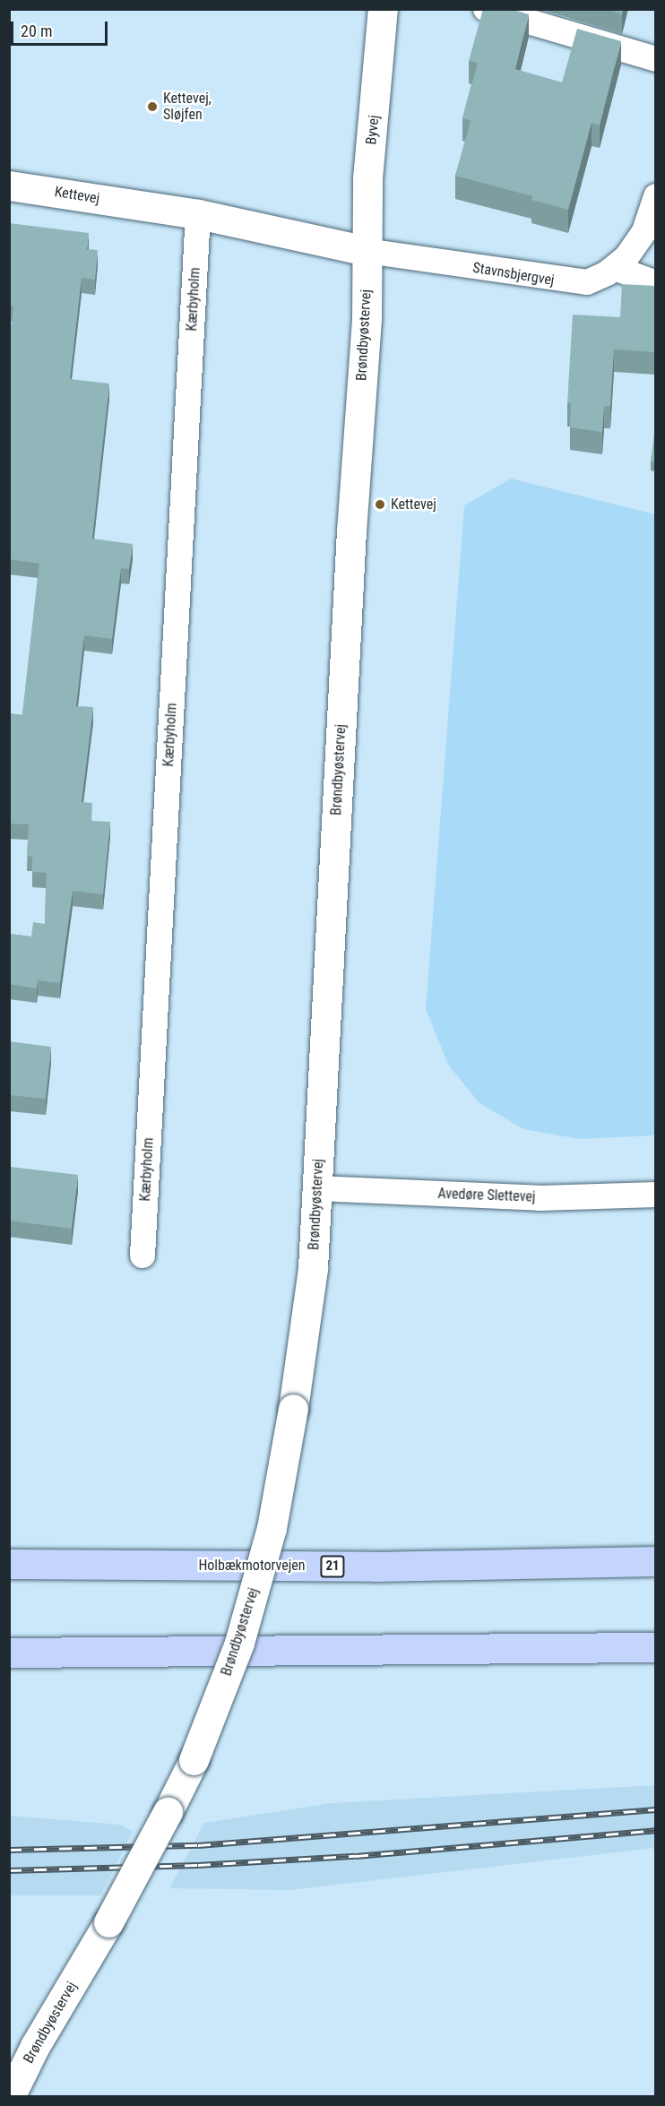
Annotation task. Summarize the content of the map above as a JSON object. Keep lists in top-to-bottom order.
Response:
{
  "streets": {
    "highway": ["Holbækmotorvejen", "21"],
    "street": [
      "Byvej",
      "Kettevej",
      "Stavnsbjergvej",
      "Kærbyholm",
      "Brøndbyøstervej",
      "Avedøre Slettevej"
    ]
  },
  "crossings": [
    ["Byvej", "Kettevej"],
    ["Byvej", "Stavnsbjergvej"],
    ["Byvej", "Brøndbyøstervej"],
    ["Kettevej", "Stavnsbjergvej"],
    ["Kettevej", "Kærbyholm"],
    ["Kettevej", "Brøndbyøstervej"],
    ["Stavnsbjergvej", "Brøndbyøstervej"],
    ["Brøndbyøstervej", "Avedøre Slettevej"]
  ],
  "places": ["Kettevej, Sløjfen", "Kettevej"],
  "scale_bar": "20 m"
}
